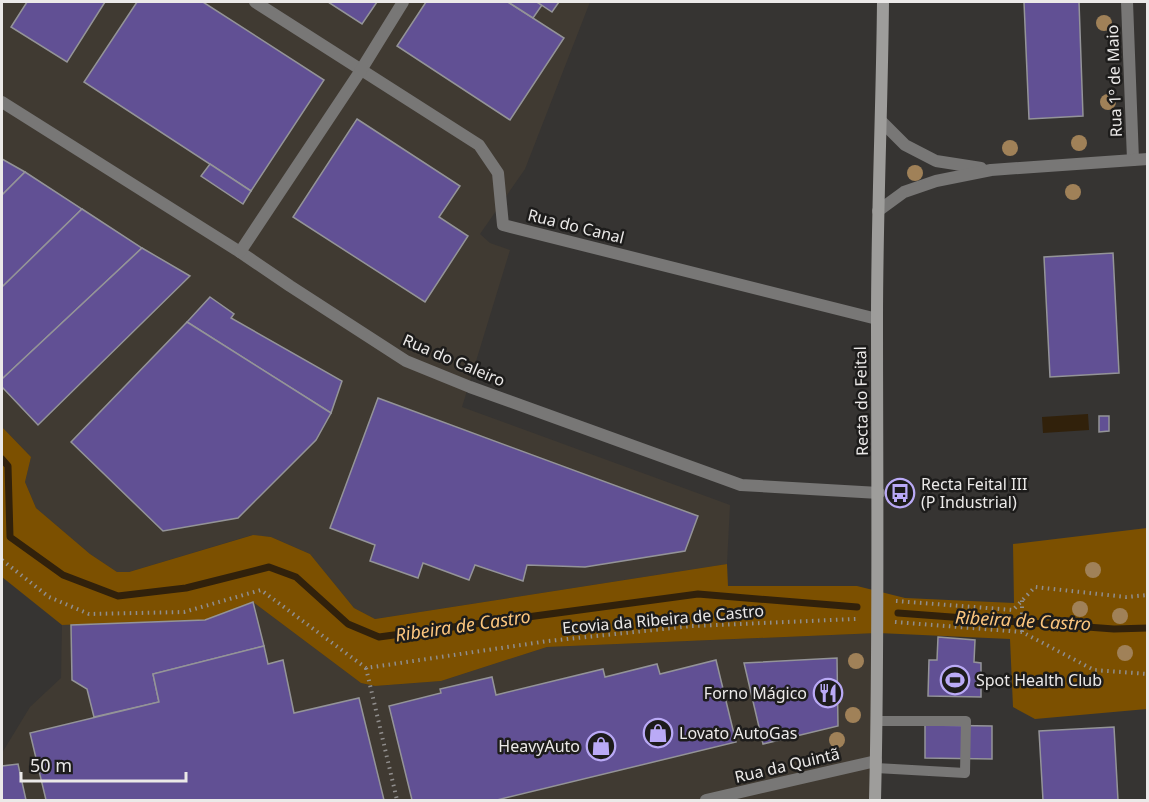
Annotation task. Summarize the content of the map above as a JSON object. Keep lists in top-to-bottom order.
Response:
{
  "streets": {
    "street": [
      "Rua 1º de Maio",
      "Rua do Canal",
      "Rua do Caleiro",
      "Recta do Feital",
      "Rua da Quintã"
    ],
    "path": ["Ecovia da Ribeira de Castro"]
  },
  "crossings": [
    ["Rua do Canal", "Recta do Feital"],
    ["Rua do Caleiro", "Recta do Feital"],
    ["Recta do Feital", "Rua da Quintã"]
  ],
  "water": ["Ribeira de Castro"],
  "places": {
    "bus stop": ["Recta Feital III (P Industrial)"],
    "sports": ["Spot Health Club"],
    "restaurant": ["Forno Mágico"],
    "shop": ["Lovato AutoGas", "HeavyAuto"]
  },
  "scale_bar": "50 m"
}
